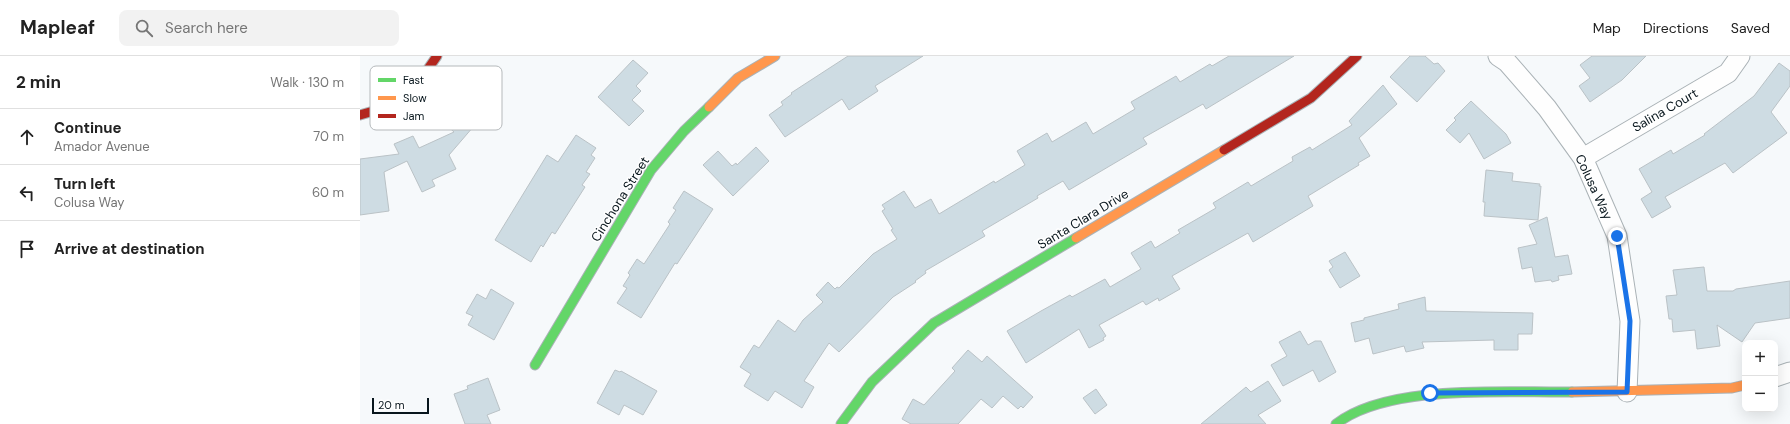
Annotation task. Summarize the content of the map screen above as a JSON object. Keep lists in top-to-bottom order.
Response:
{
  "streets": {
    "street": [
      "Salina Court",
      "Colusa Way",
      "Cinchona Street",
      "Santa Clara Drive"
    ]
  },
  "crossings": [
    ["Salina Court", "Colusa Way"]
  ],
  "legend": ["Fast", "Slow", "Jam"],
  "scale_bar": "20 m",
  "page": {
    "header": "Mapleaf",
    "search": "Search here",
    "nav": ["Map", "Directions", "Saved"],
    "heading": ["2 min", "Walk · 130 m"],
    "list": [
      ["Continue", "Amador Avenue", "70 m"],
      ["Turn left", "Colusa Way", "60 m"],
      "Arrive at destination"
    ],
    "map_buttons": ["+", "−"],
    "scale": "20 m"
  }
}
